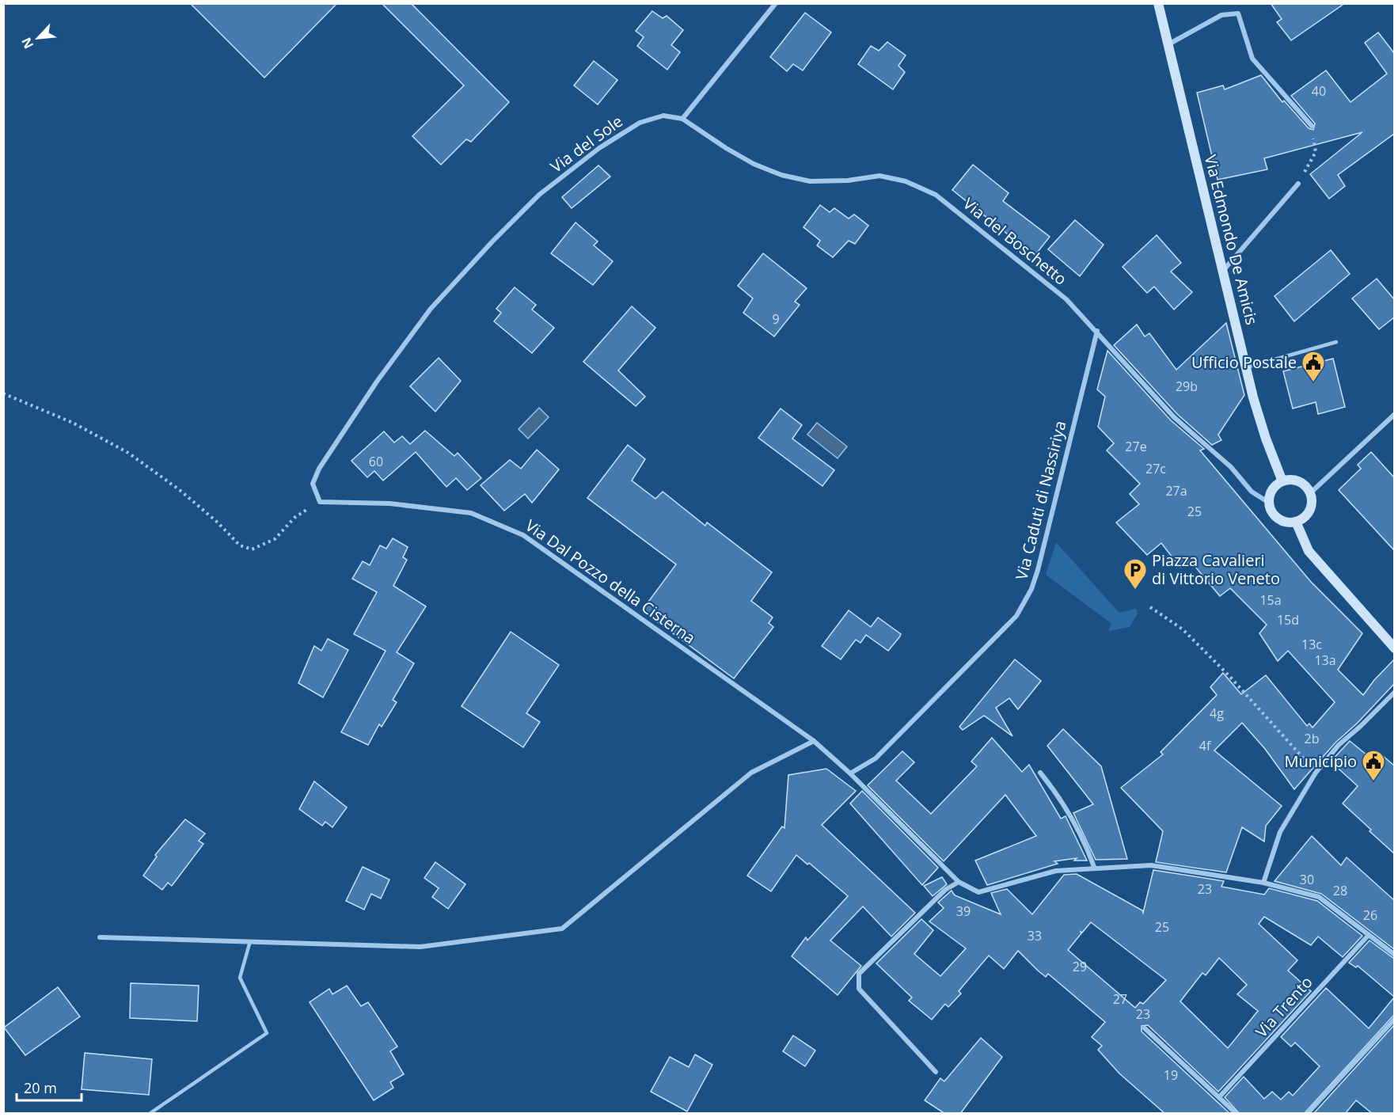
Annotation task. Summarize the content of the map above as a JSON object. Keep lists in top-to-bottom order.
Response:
{
  "streets": {
    "street": [
      "Via del Sole",
      "Via Edmondo De Amicis",
      "Via del Boschetto",
      "Via Caduti di Nassiriya",
      "Via Dal Pozzo della Cisterna",
      "Via Trento"
    ]
  },
  "crossings": [
    ["Via del Sole", "Via del Boschetto"],
    ["Via del Sole", "Via Dal Pozzo della Cisterna"],
    ["Via Edmondo De Amicis", "Via del Boschetto"],
    ["Via del Boschetto", "Via Caduti di Nassiriya"],
    ["Via Caduti di Nassiriya", "Via Dal Pozzo della Cisterna"],
    ["Via Dal Pozzo della Cisterna", "Via Trento"]
  ],
  "places": {
    "public building": ["Ufficio Postale", "Municipio"],
    "parking": ["Piazza Cavalieri di Vittorio Veneto"]
  },
  "house_numbers": [
    "40",
    "9",
    "29b",
    "27e",
    "60",
    "27c",
    "27a",
    "25",
    "15a",
    "15d",
    "13c",
    "13a",
    "4g",
    "2b",
    "4f",
    "30",
    "23",
    "28",
    "39",
    "26",
    "25",
    "33",
    "29",
    "27",
    "23",
    "19"
  ],
  "scale_bar": "20 m",
  "north": "bottom left"
}
